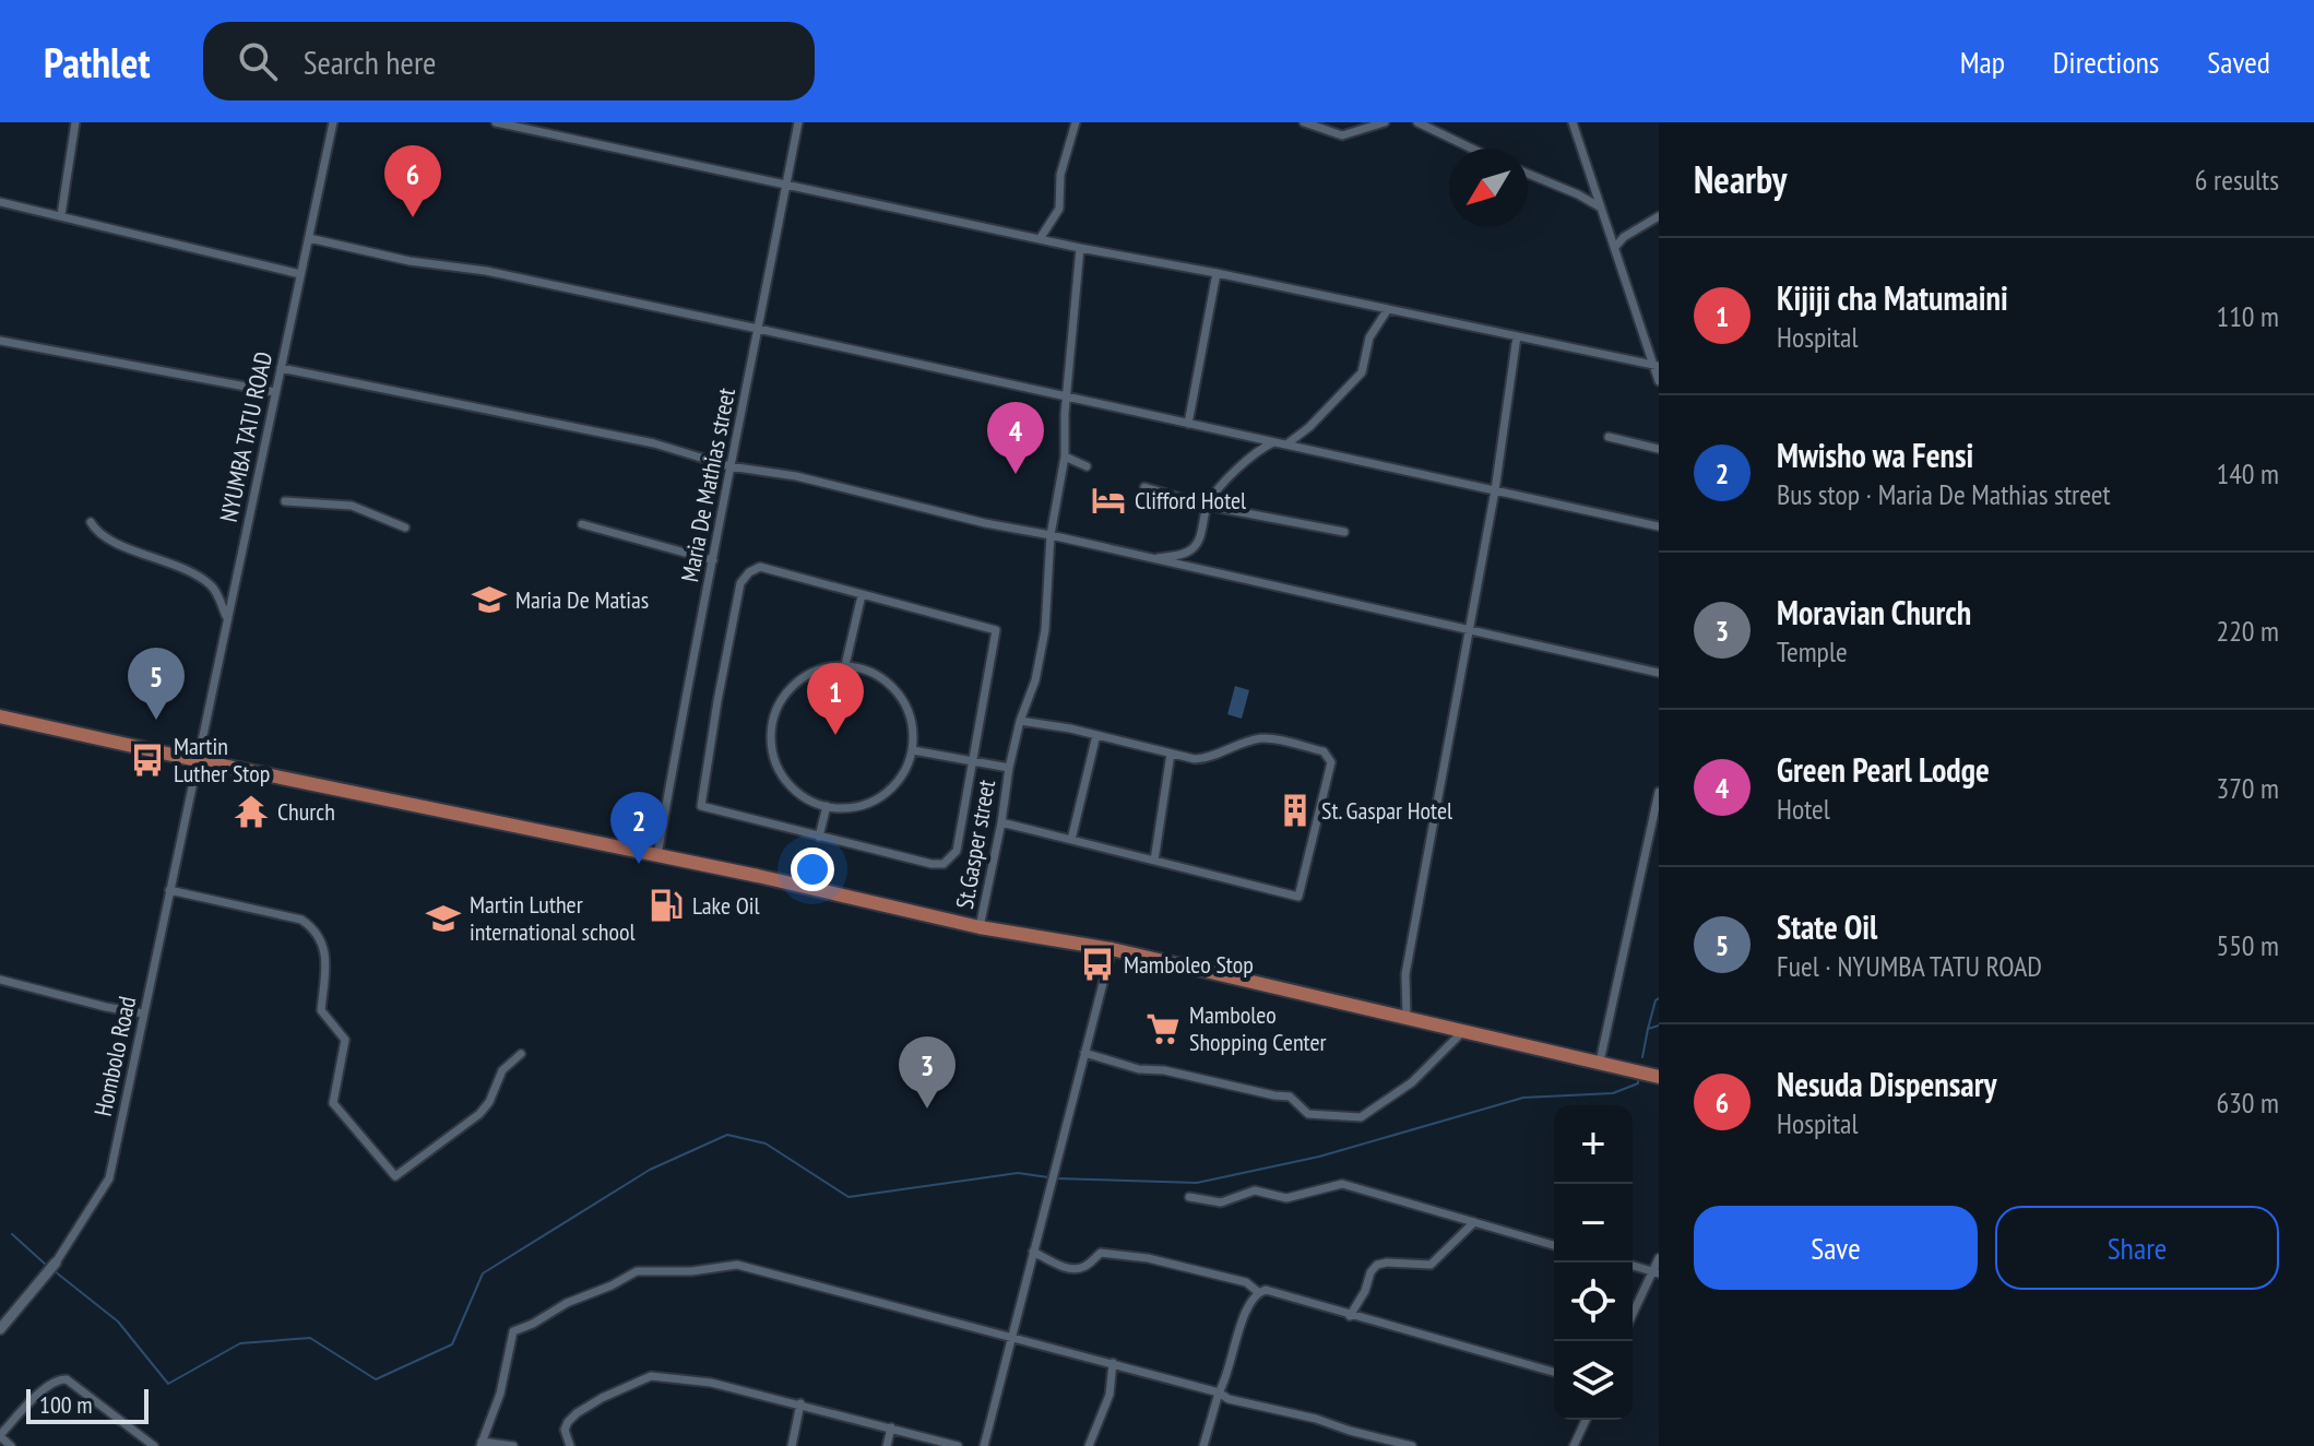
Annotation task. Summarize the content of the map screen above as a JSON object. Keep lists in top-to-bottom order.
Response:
{
  "streets": {
    "street": [
      "NYUMBA TATU ROAD",
      "Maria De Mathias street",
      "St.Gasper street",
      "Hombolo Road"
    ]
  },
  "crossings": [
    ["NYUMBA TATU ROAD", "Hombolo Road"]
  ],
  "places": {
    "hotel": ["Clifford Hotel"],
    "school or university": ["Maria De Matias", "Martin Luther international school"],
    "bus stop": ["Martin Luther Stop", "Mamboleo Stop"],
    "building": ["St. Gaspar Hotel"],
    "temple": ["Church"],
    "fuel station": ["Lake Oil"],
    "supermarket": ["Mamboleo Shopping Center"]
  },
  "scale_bar": "100 m",
  "north": "bottom left",
  "page": {
    "header": "Pathlet",
    "search": "Search here",
    "nav": ["Map", "Directions", "Saved"],
    "heading": ["Nearby", "6 results"],
    "pins": [
      "6",
      "4",
      "5",
      "1",
      "2",
      "3"
    ],
    "list": [
      {
        "mark": "1",
        "name": "Kijiji cha Matumaini",
        "note": "Hospital",
        "value": "110 m"
      },
      {
        "mark": "2",
        "name": "Mwisho wa Fensi",
        "note": "Bus stop · Maria De Mathias street",
        "value": "140 m"
      },
      {
        "mark": "3",
        "name": "Moravian Church",
        "note": "Temple",
        "value": "220 m"
      },
      {
        "mark": "4",
        "name": "Green Pearl Lodge",
        "note": "Hotel",
        "value": "370 m"
      },
      {
        "mark": "5",
        "name": "State Oil",
        "note": "Fuel · NYUMBA TATU ROAD",
        "value": "550 m"
      },
      {
        "mark": "6",
        "name": "Nesuda Dispensary",
        "note": "Hospital",
        "value": "630 m"
      }
    ],
    "map_buttons": ["+", "−"],
    "buttons": ["Save", "Share"],
    "scale": "100 m"
  }
}
